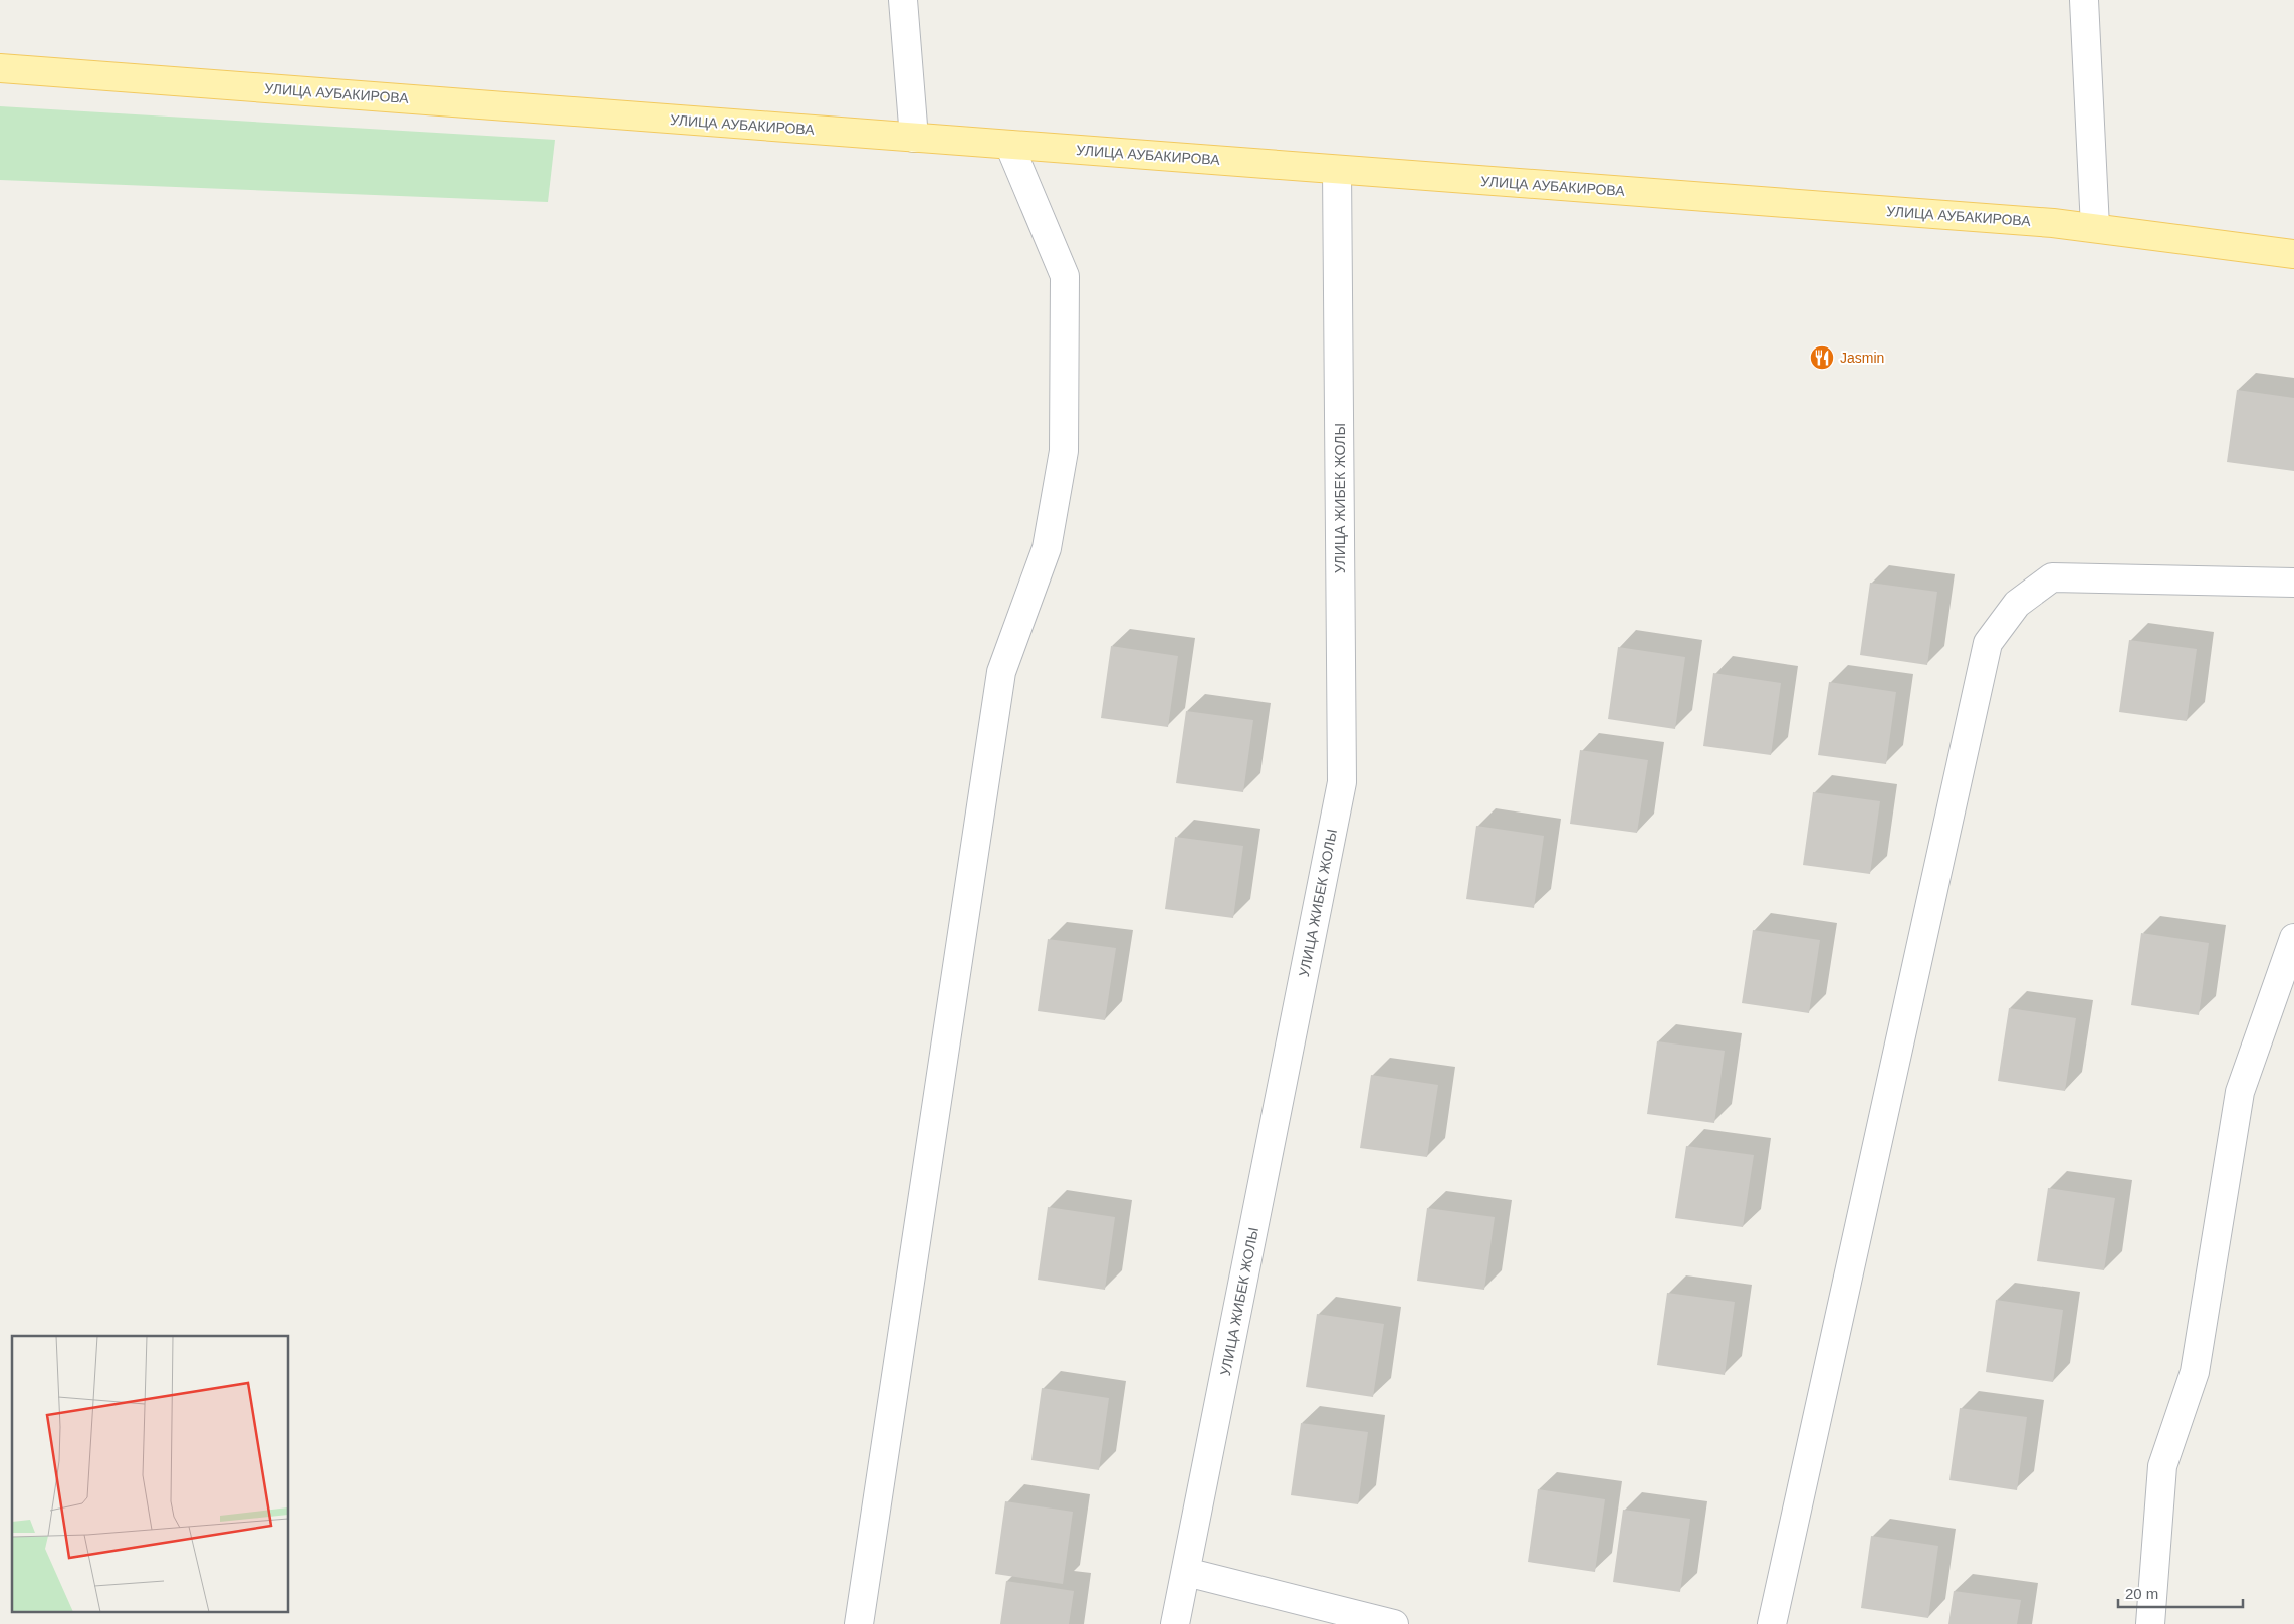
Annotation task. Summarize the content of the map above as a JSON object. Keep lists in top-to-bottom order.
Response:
{
  "streets": {
    "main road": ["УЛИЦА АУБАКИРОВА"],
    "street": ["УЛИЦА ЖИБЕК ЖОЛЫ"]
  },
  "crossings": [
    ["УЛИЦА АУБАКИРОВА", "УЛИЦА ЖИБЕК ЖОЛЫ"]
  ],
  "places": {
    "restaurant": ["Jasmin"]
  },
  "scale_bar": "20 m"
}
